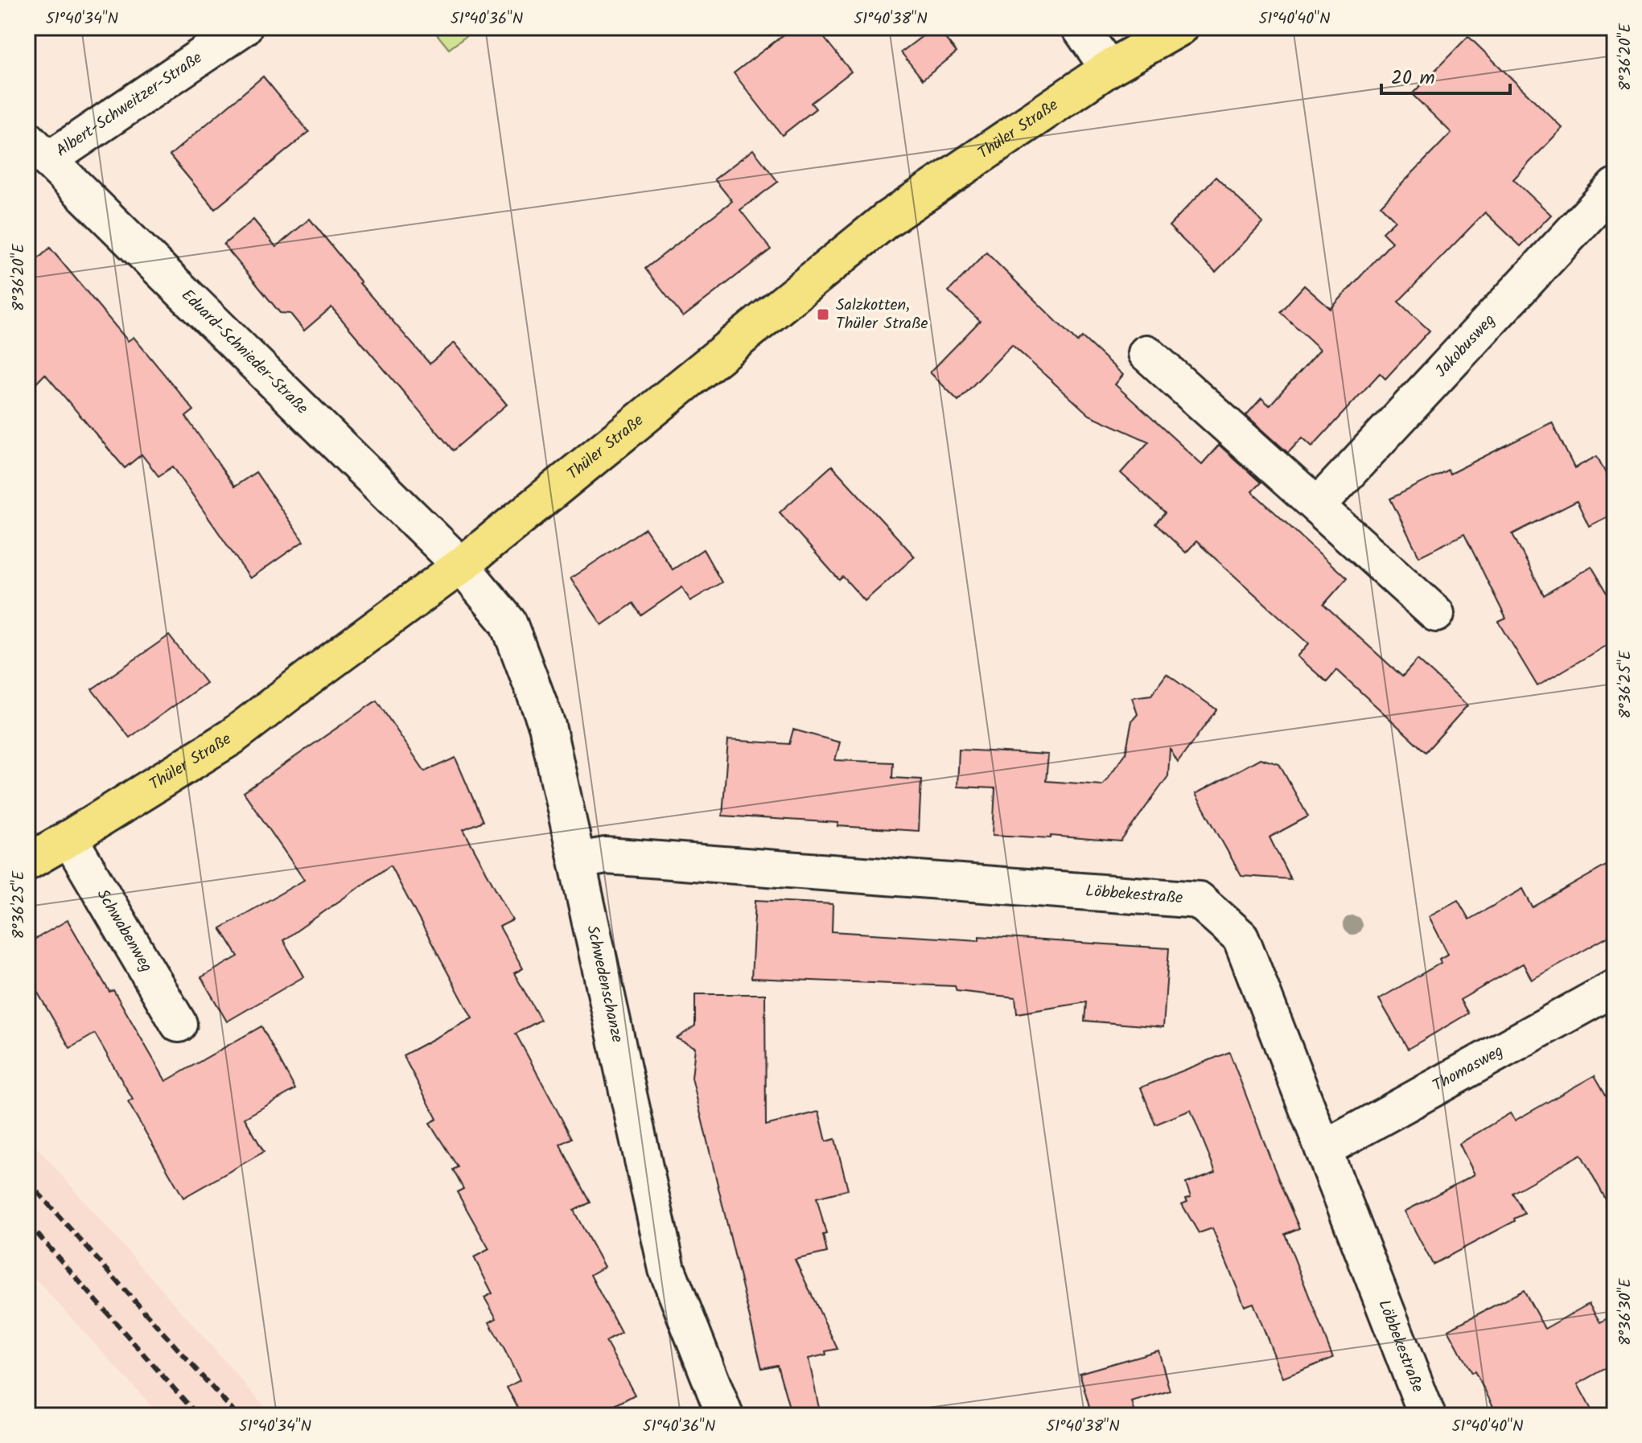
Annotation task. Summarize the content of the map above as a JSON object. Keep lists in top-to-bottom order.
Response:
{
  "streets": {
    "main road": ["Thüler Straße"],
    "street": [
      "Albert-Schweitzer-Straße",
      "Jakobusweg",
      "Eduard-Schnieder-Straße",
      "Löbbekestraße",
      "Schwabenweg",
      "Schwedenschanze",
      "Thomasweg"
    ]
  },
  "crossings": [
    ["Albert-Schweitzer-Straße", "Eduard-Schnieder-Straße"],
    ["Thüler Straße", "Eduard-Schnieder-Straße"],
    ["Thüler Straße", "Schwabenweg"],
    ["Thüler Straße", "Schwedenschanze"],
    ["Eduard-Schnieder-Straße", "Schwedenschanze"],
    ["Löbbekestraße", "Schwedenschanze"],
    ["Löbbekestraße", "Thomasweg"]
  ],
  "places": {
    "transit": ["Salzkotten, Thüler Straße"]
  },
  "scale_bar": "20 m",
  "coordinates": [
    "51°40'34\"N",
    "51°40'36\"N",
    "51°40'38\"N",
    "51°40'40\"N",
    "8°36'20\"E",
    "8°36'25\"E",
    "8°36'30\"E"
  ]
}
